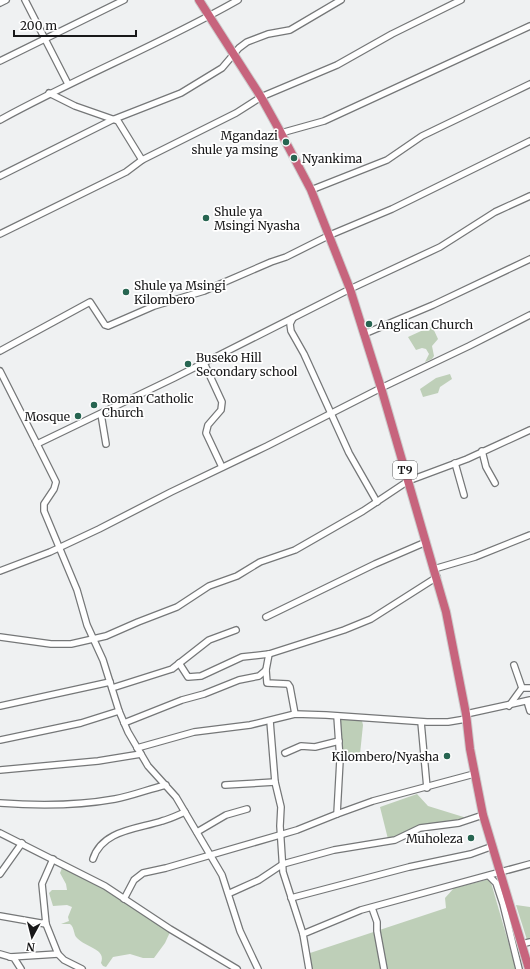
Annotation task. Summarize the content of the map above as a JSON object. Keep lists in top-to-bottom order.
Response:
{
  "streets": {
    "highway": ["T9"]
  },
  "places": [
    "Mgandazi shule ya msing",
    "Nyankima",
    "Shule ya Msingi Nyasha",
    "Shule ya Msingi Kilombero",
    "Anglican Church",
    "Buseko Hill Secondary school",
    "Roman Catholic Church",
    "Mosque",
    "Kilombero/Nyasha",
    "Muholeza"
  ],
  "scale_bar": "200 m",
  "north": "bottom"
}
